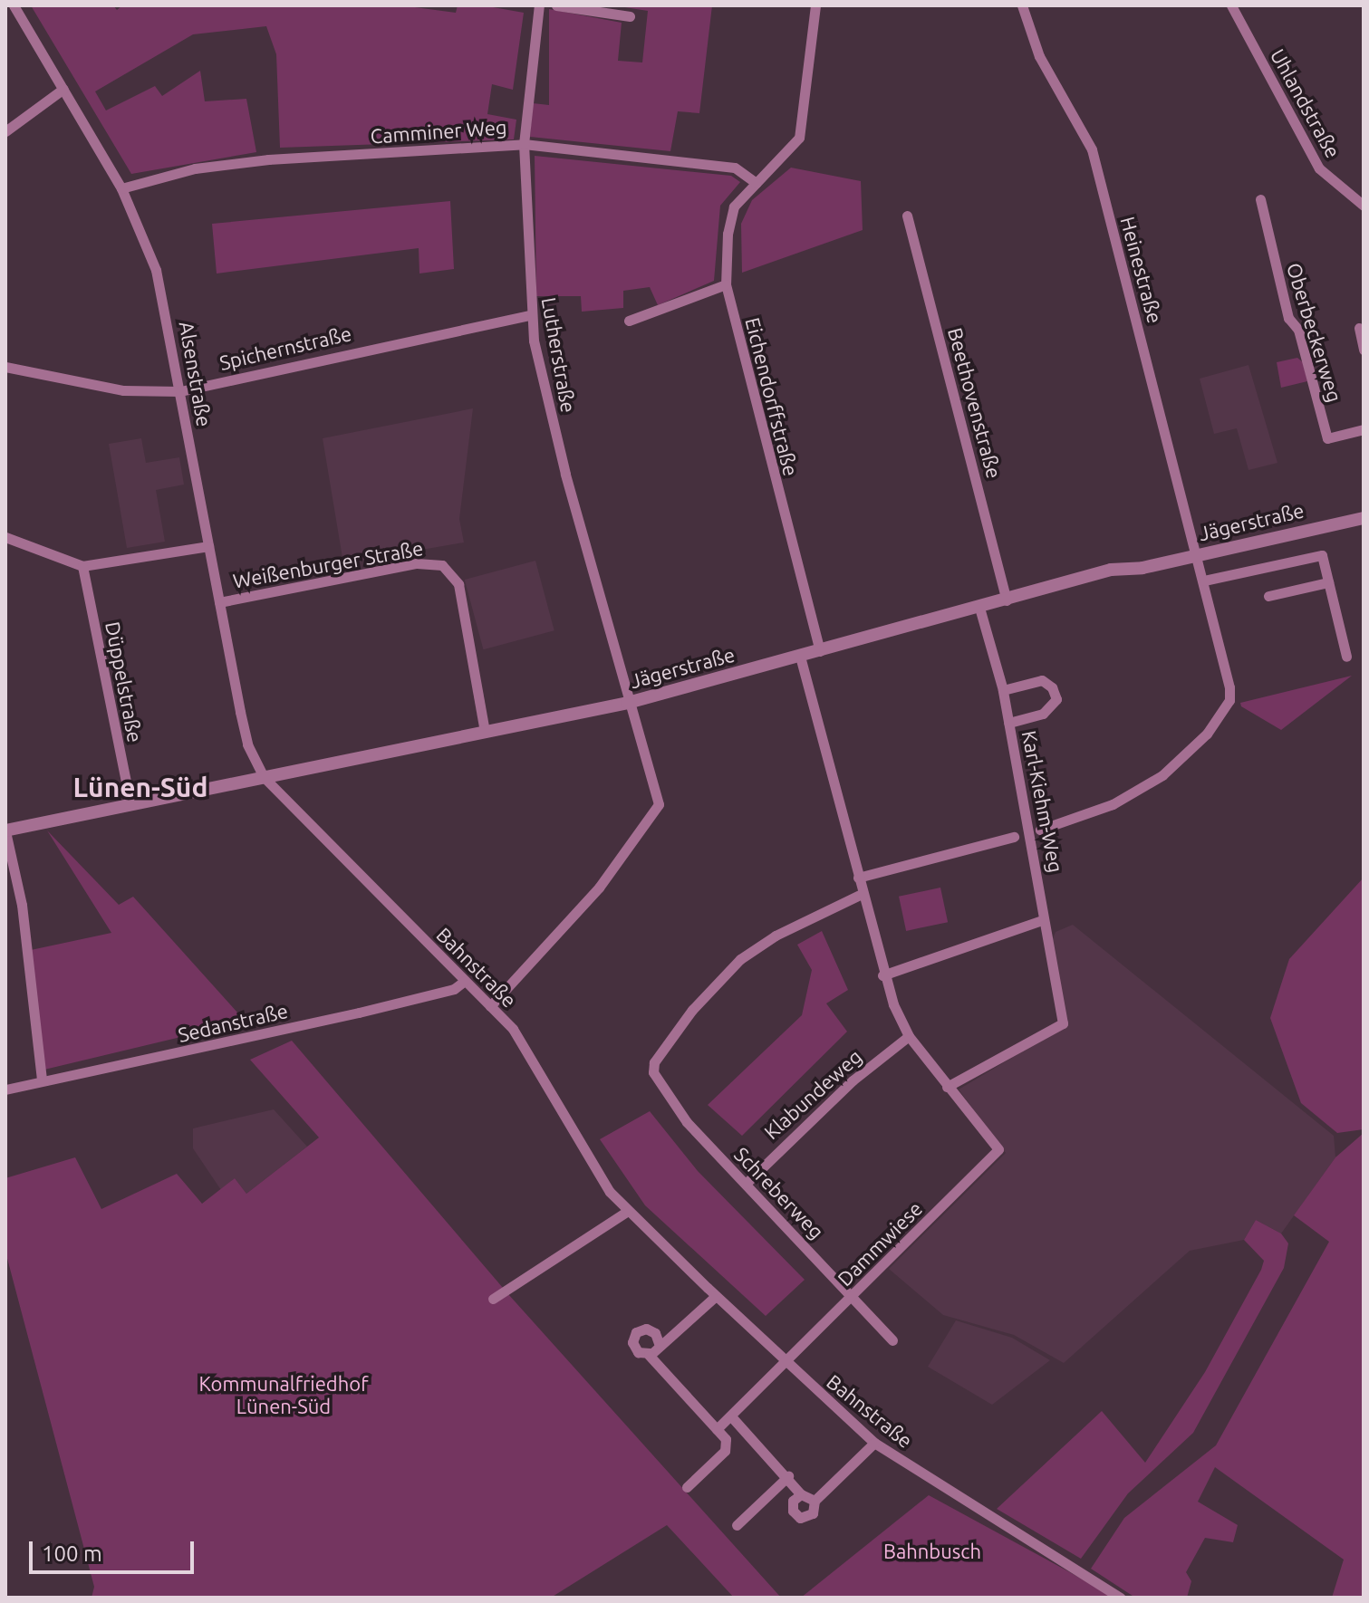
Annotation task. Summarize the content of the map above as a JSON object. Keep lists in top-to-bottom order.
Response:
{
  "streets": {
    "street": [
      "Uhlandstraße",
      "Camminer Weg",
      "Heinestraße",
      "Oberbeckerweg",
      "Spichernstraße",
      "Lutherstraße",
      "Alsenstraße",
      "Eichendorffstraße",
      "Beethovenstraße",
      "Jägerstraße",
      "Weißenburger Straße",
      "Düppelstraße",
      "Karl-Kiehm-Weg",
      "Bahnstraße",
      "Sedanstraße",
      "Klabundeweg",
      "Schreberweg",
      "Dammwiese"
    ]
  },
  "crossings": [
    ["Camminer Weg", "Lutherstraße"],
    ["Camminer Weg", "Alsenstraße"],
    ["Camminer Weg", "Eichendorffstraße"],
    ["Heinestraße", "Jägerstraße"],
    ["Spichernstraße", "Lutherstraße"],
    ["Spichernstraße", "Alsenstraße"],
    ["Lutherstraße", "Jägerstraße"],
    ["Lutherstraße", "Bahnstraße"],
    ["Alsenstraße", "Jägerstraße"],
    ["Alsenstraße", "Weißenburger Straße"],
    ["Alsenstraße", "Bahnstraße"],
    ["Eichendorffstraße", "Jägerstraße"],
    ["Beethovenstraße", "Jägerstraße"],
    ["Jägerstraße", "Weißenburger Straße"],
    ["Jägerstraße", "Düppelstraße"],
    ["Jägerstraße", "Karl-Kiehm-Weg"],
    ["Jägerstraße", "Bahnstraße"],
    ["Karl-Kiehm-Weg", "Dammwiese"],
    ["Bahnstraße", "Sedanstraße"],
    ["Bahnstraße", "Dammwiese"],
    ["Klabundeweg", "Schreberweg"],
    ["Schreberweg", "Dammwiese"]
  ],
  "districts": ["Lünen-Süd"],
  "parks": ["Kommunalfriedhof Lünen-Süd", "Bahnbusch"],
  "scale_bar": "100 m"
}
